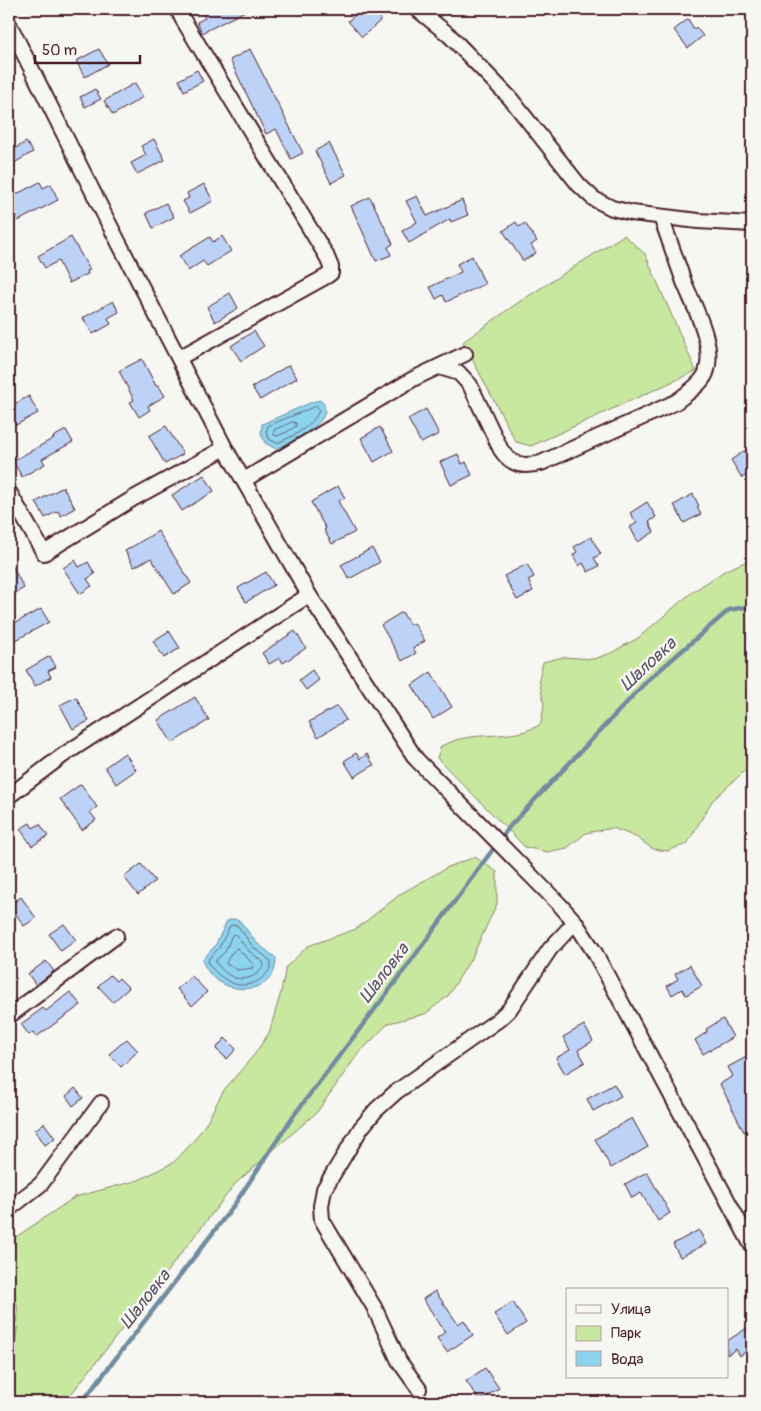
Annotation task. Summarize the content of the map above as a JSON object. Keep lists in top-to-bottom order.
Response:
{
  "water": ["Шаловка"],
  "legend": ["Улица", "Парк", "Вода"],
  "scale_bar": "50 m"
}
